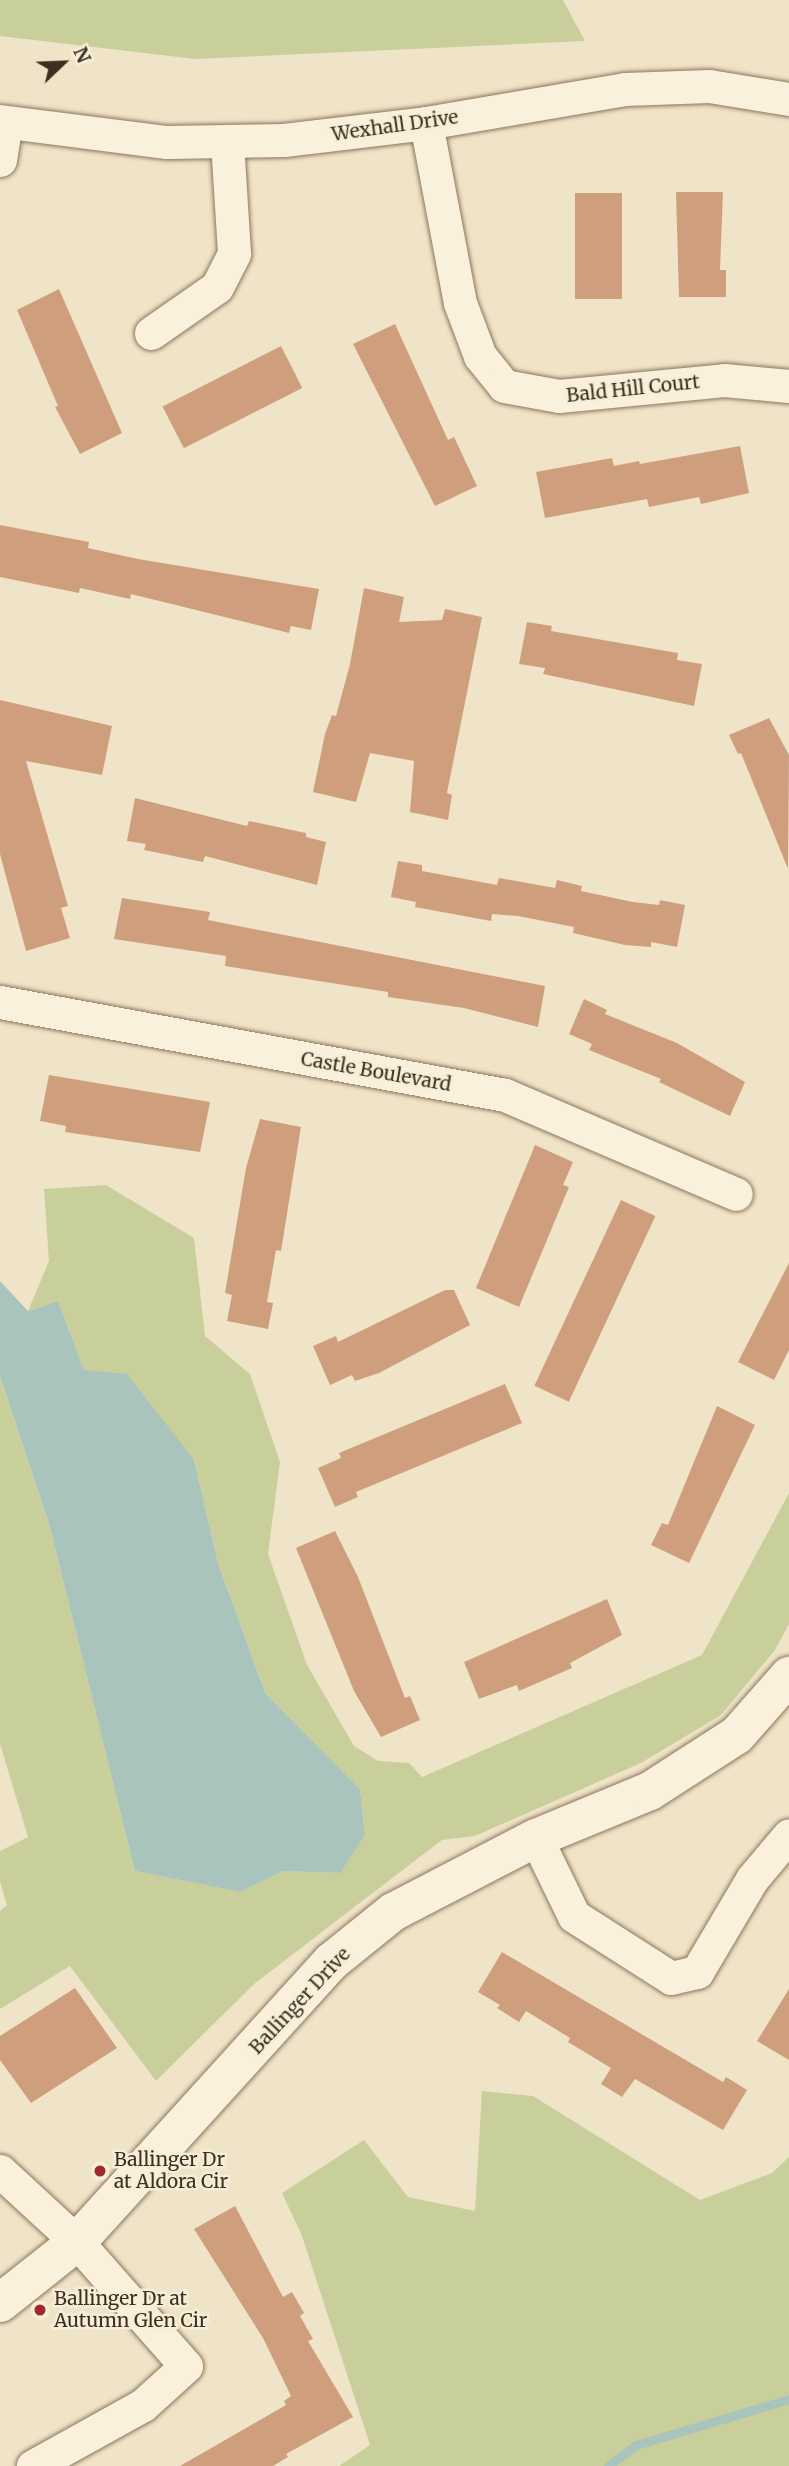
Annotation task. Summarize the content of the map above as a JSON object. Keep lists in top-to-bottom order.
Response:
{
  "streets": {
    "street": [
      "Wexhall Drive",
      "Bald Hill Court",
      "Castle Boulevard",
      "Ballinger Drive"
    ]
  },
  "crossings": [
    ["Wexhall Drive", "Bald Hill Court"]
  ],
  "places": ["Ballinger Dr at Aldora Cir", "Ballinger Dr at Autumn Glen Cir"],
  "north": "top right"
}
